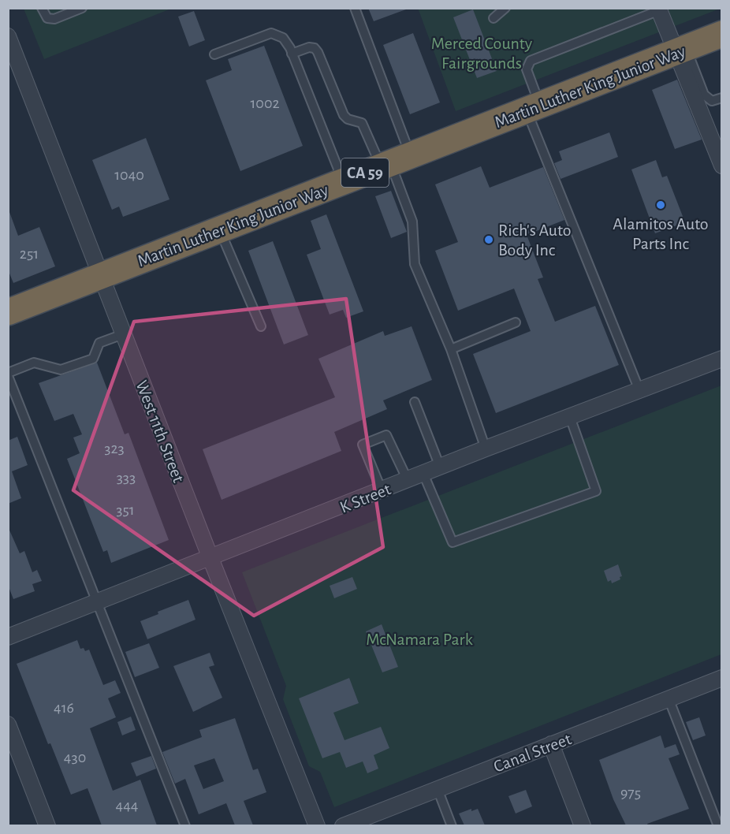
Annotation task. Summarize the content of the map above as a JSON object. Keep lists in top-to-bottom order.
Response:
{
  "streets": {
    "highway": ["Martin Luther King Junior Way", "CA 59"],
    "street": ["West 11th Street", "K Street", "Canal Street"]
  },
  "crossings": [
    ["Martin Luther King Junior Way", "West 11th Street"],
    ["West 11th Street", "K Street"]
  ],
  "parks": ["Merced County Fairgrounds", "McNamara Park"],
  "places": ["Alamitos Auto Parts Inc", "Rich's Auto Body Inc"],
  "house_numbers": [
    "1002",
    "1040",
    "251",
    "323",
    "333",
    "351",
    "416",
    "430",
    "975",
    "444"
  ]
}
